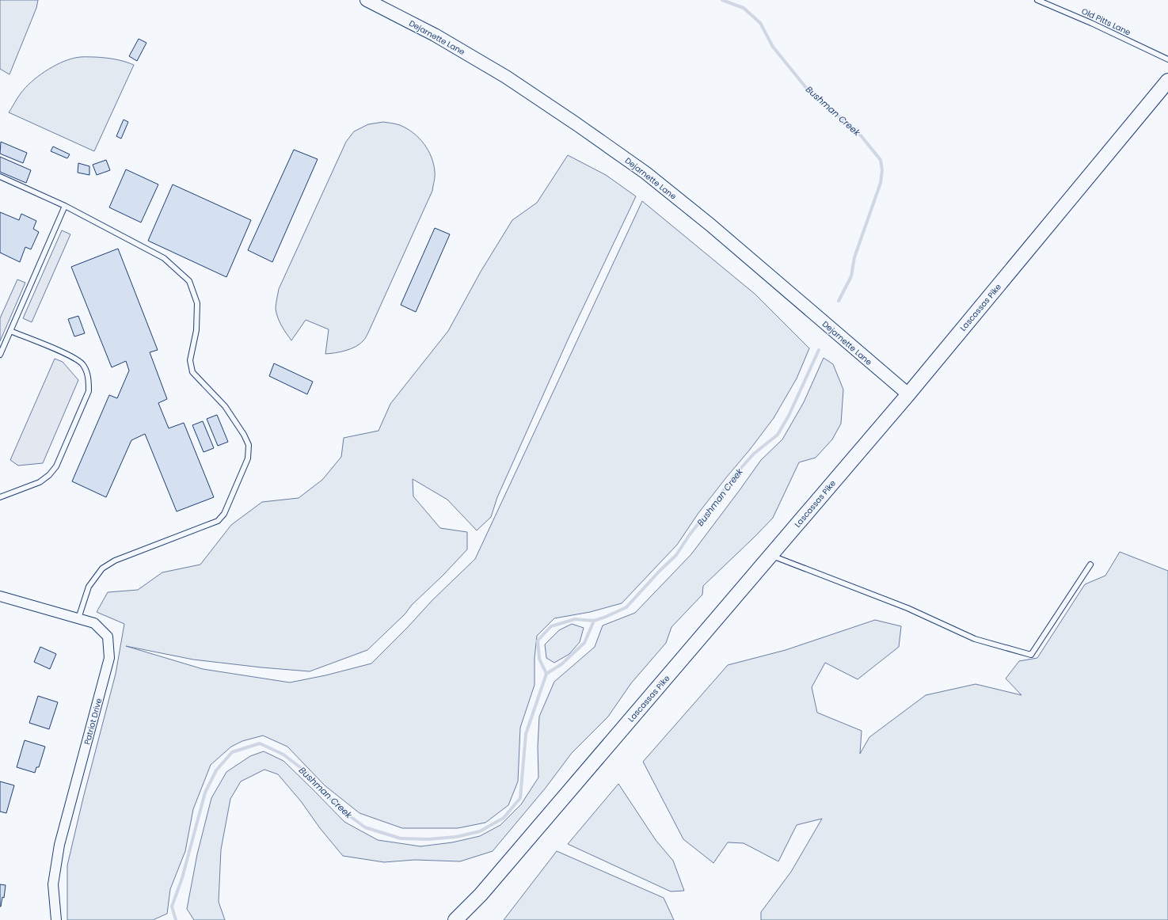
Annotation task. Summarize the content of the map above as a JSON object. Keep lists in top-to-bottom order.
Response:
{
  "streets": {
    "main road": ["Dejarnette Lane", "Lascassas Pike"],
    "street": ["Patriot Drive"],
    "lane": ["Old Pitts Lane"]
  },
  "crossings": [
    ["Dejarnette Lane", "Lascassas Pike"]
  ],
  "water": ["Bushman Creek"]
}
